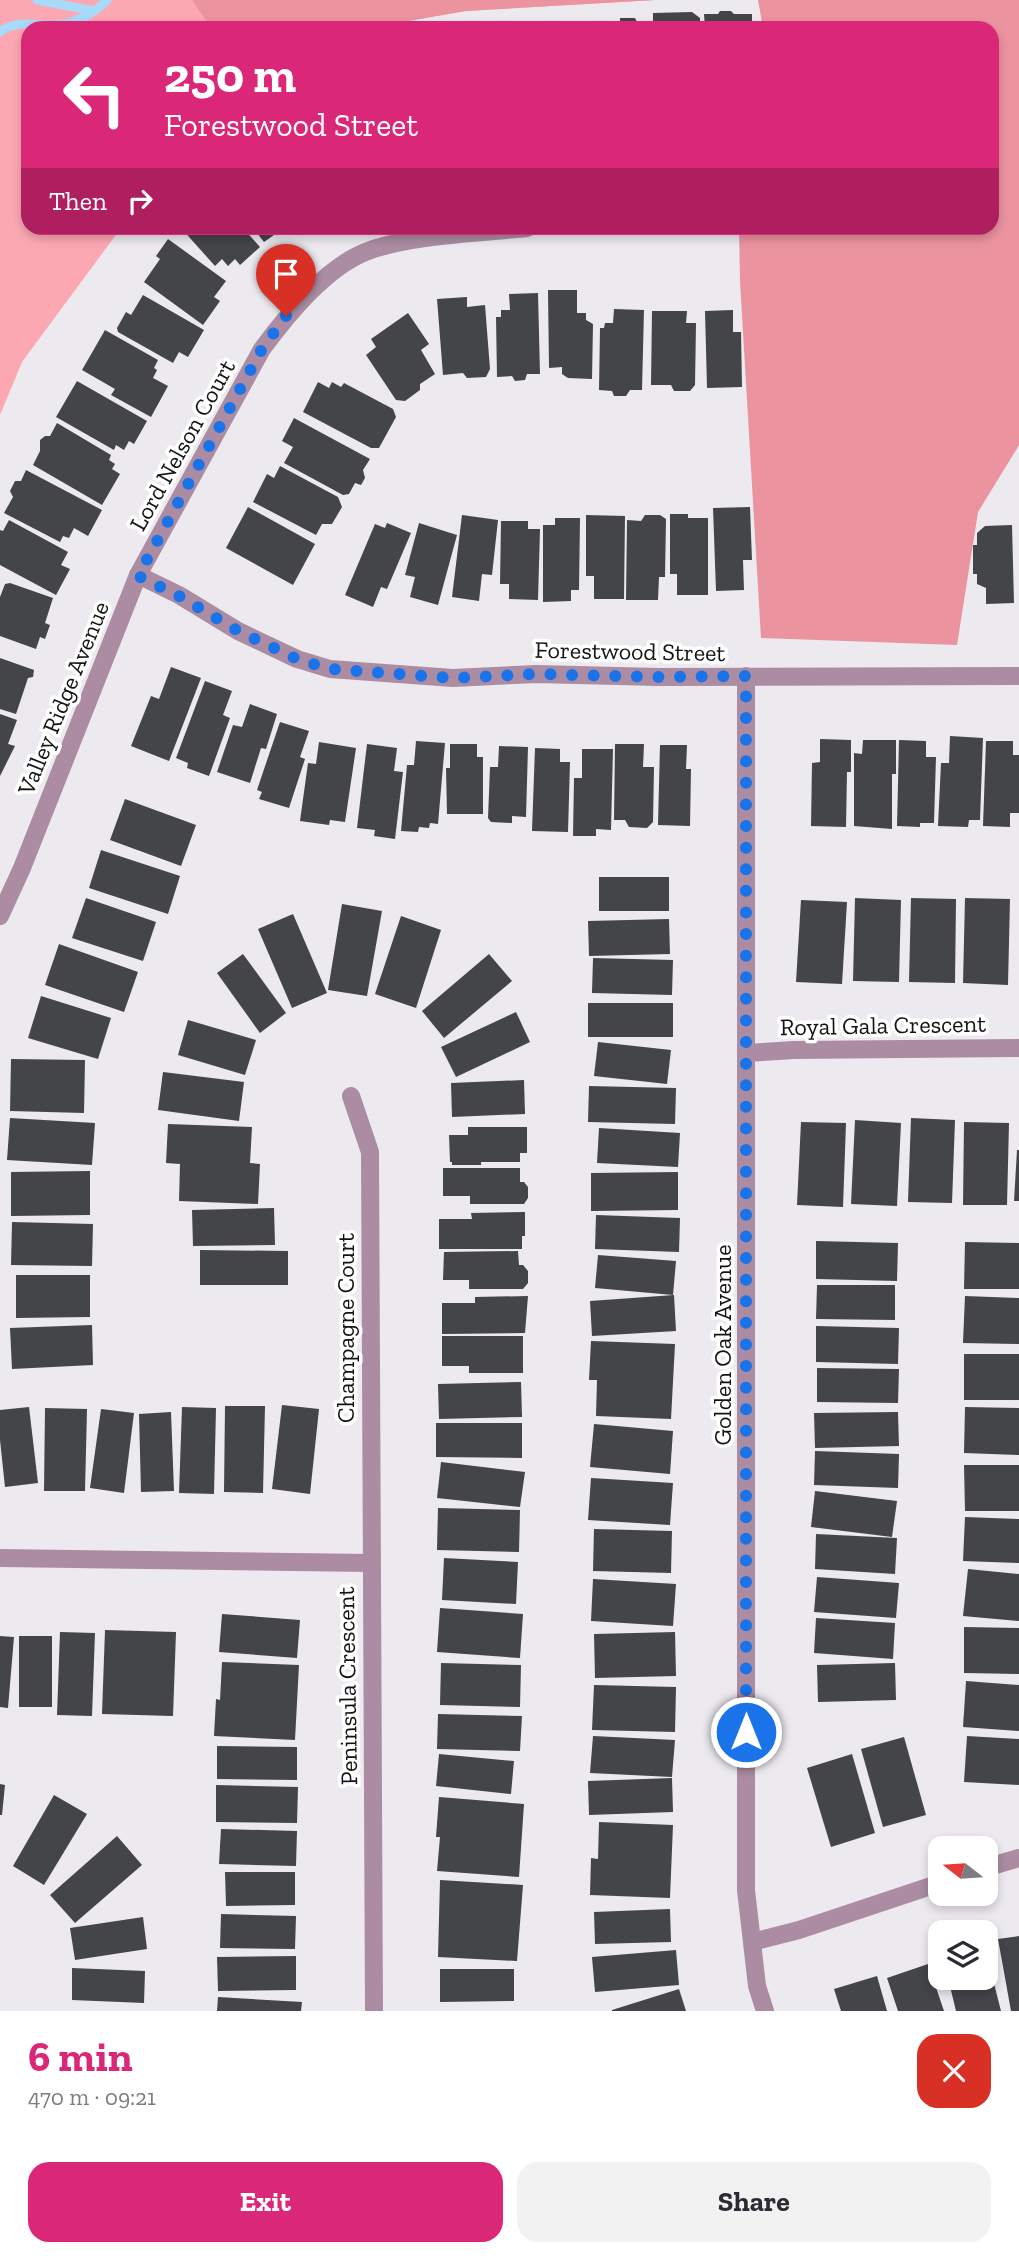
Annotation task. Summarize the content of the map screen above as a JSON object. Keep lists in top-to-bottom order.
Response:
{
  "streets": {
    "street": [
      "Lord Nelson Court",
      "Forestwood Street",
      "Valley Ridge Avenue",
      "Royal Gala Crescent",
      "Champagne Court",
      "Golden Oak Avenue",
      "Peninsula Crescent"
    ]
  },
  "crossings": [
    ["Lord Nelson Court", "Forestwood Street"],
    ["Lord Nelson Court", "Valley Ridge Avenue"],
    ["Forestwood Street", "Valley Ridge Avenue"],
    ["Forestwood Street", "Golden Oak Avenue"],
    ["Royal Gala Crescent", "Golden Oak Avenue"],
    ["Champagne Court", "Peninsula Crescent"]
  ],
  "north": "left",
  "page": {
    "turn": ["250 m", "Forestwood Street"],
    "then": "Then",
    "heading": ["6 min", "470 m · 09:21"],
    "buttons": ["Exit", "Share"]
  }
}
